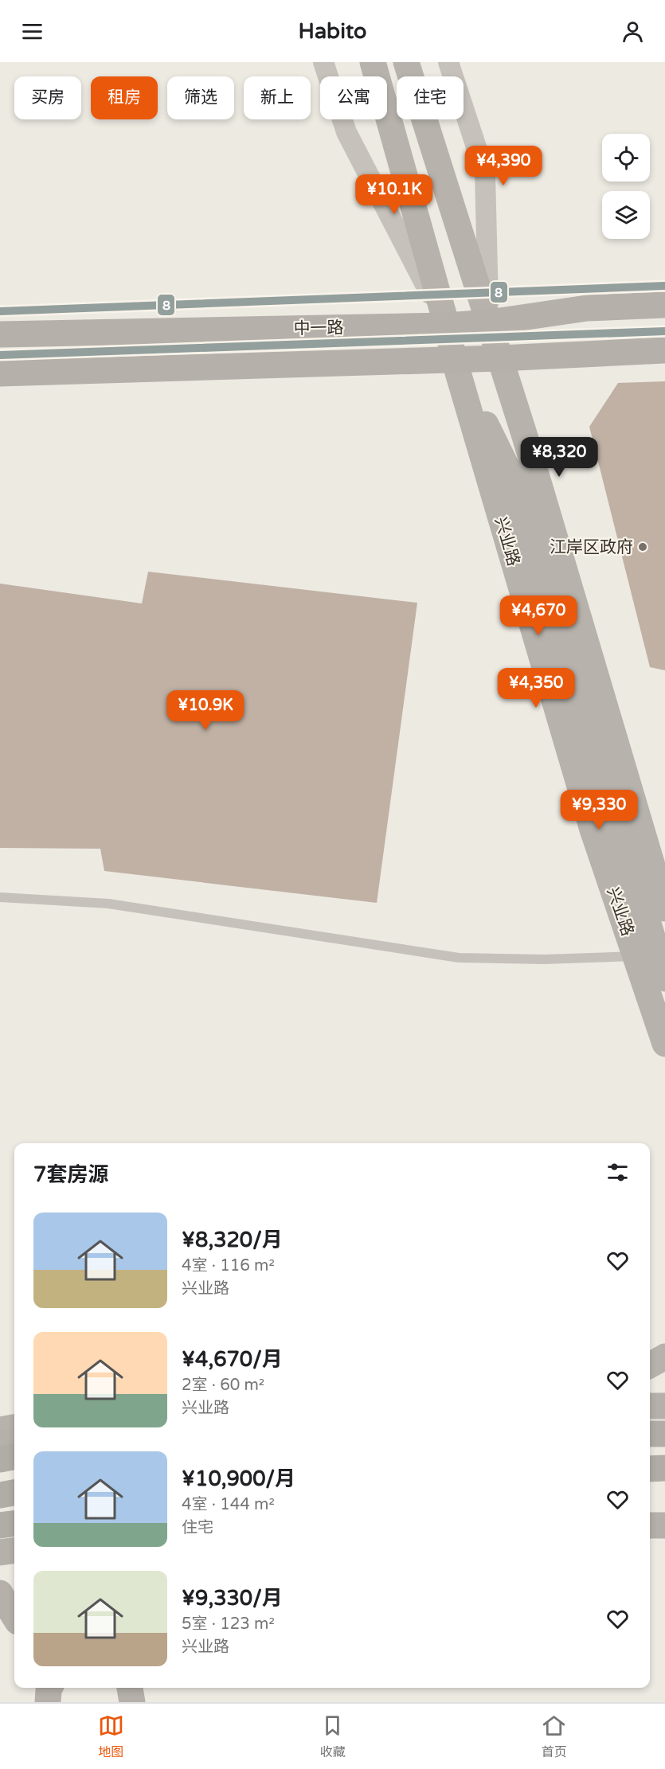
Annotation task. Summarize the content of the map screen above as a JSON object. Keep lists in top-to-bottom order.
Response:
{
  "streets": {
    "main road": ["中一路", "兴业路"]
  },
  "crossings": [
    ["中一路", "兴业路"]
  ],
  "places": ["江岸区政府"],
  "lines": ["transit line 8"],
  "page": {
    "header": "Habito",
    "chip": [
      "买房",
      "租房",
      "筛选",
      "新上",
      "公寓",
      "住宅"
    ],
    "price": [
      "¥4,390",
      "¥10.1K",
      "¥8,320",
      "¥4,670",
      "¥4,350",
      "¥10.9K",
      "¥9,330"
    ],
    "heading": "7套房源",
    "list": [
      {
        "name": "¥8,320/月",
        "note": "4室 · 116 m² · 兴业路"
      },
      {
        "name": "¥4,670/月",
        "note": "2室 · 60 m² · 兴业路"
      },
      {
        "name": "¥10,900/月",
        "note": "4室 · 144 m² · 住宅"
      },
      {
        "name": "¥9,330/月",
        "note": "5室 · 123 m² · 兴业路"
      }
    ],
    "tabs": ["地图", "收藏", "首页"]
  }
}
